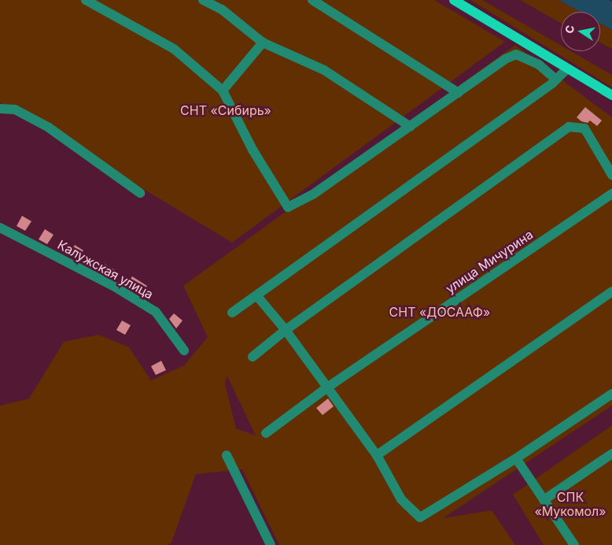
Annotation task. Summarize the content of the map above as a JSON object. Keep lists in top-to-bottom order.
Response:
{
  "streets": {
    "street": ["улица Мичурина", "Калужская улица"]
  },
  "parks": ["СНТ «Сибирь»", "СНТ «ДОСААФ»", "СПК «Мукомол»"],
  "north": "left"
}
